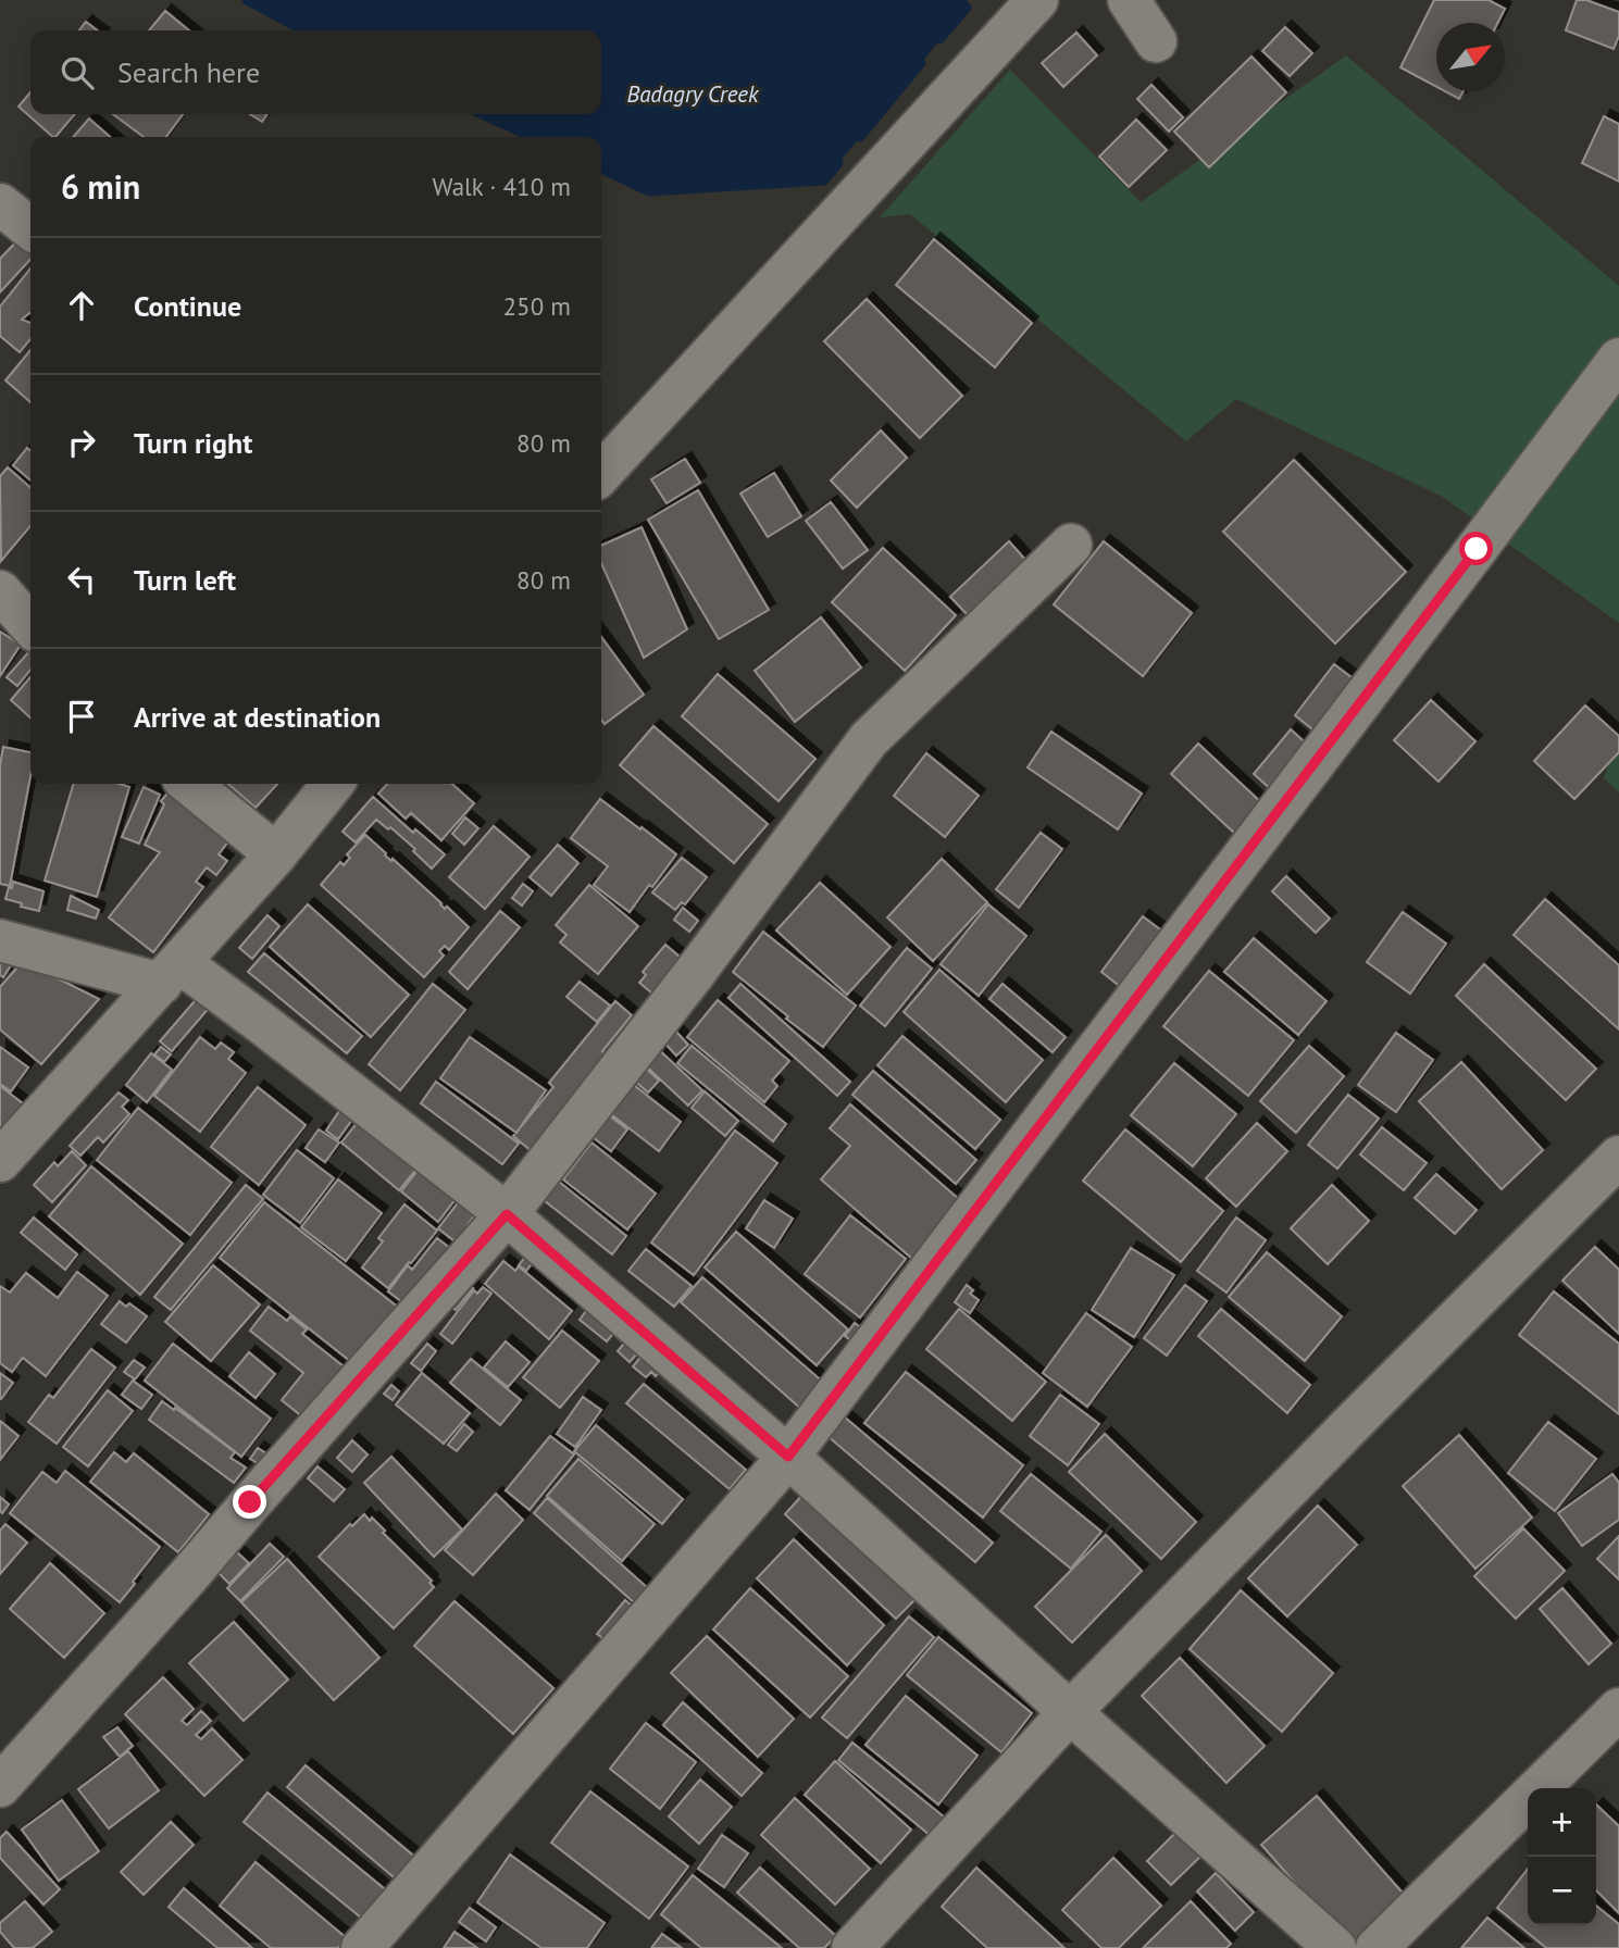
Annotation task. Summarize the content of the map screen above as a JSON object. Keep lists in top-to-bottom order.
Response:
{
  "water": ["Badagry Creek"],
  "north": "top right",
  "page": {
    "search": "Search here",
    "heading": ["6 min", "Walk · 410 m"],
    "list": [
      ["Continue", "250 m"],
      ["Turn right", "80 m"],
      ["Turn left", "80 m"],
      "Arrive at destination"
    ],
    "map_buttons": ["+", "−"]
  }
}
